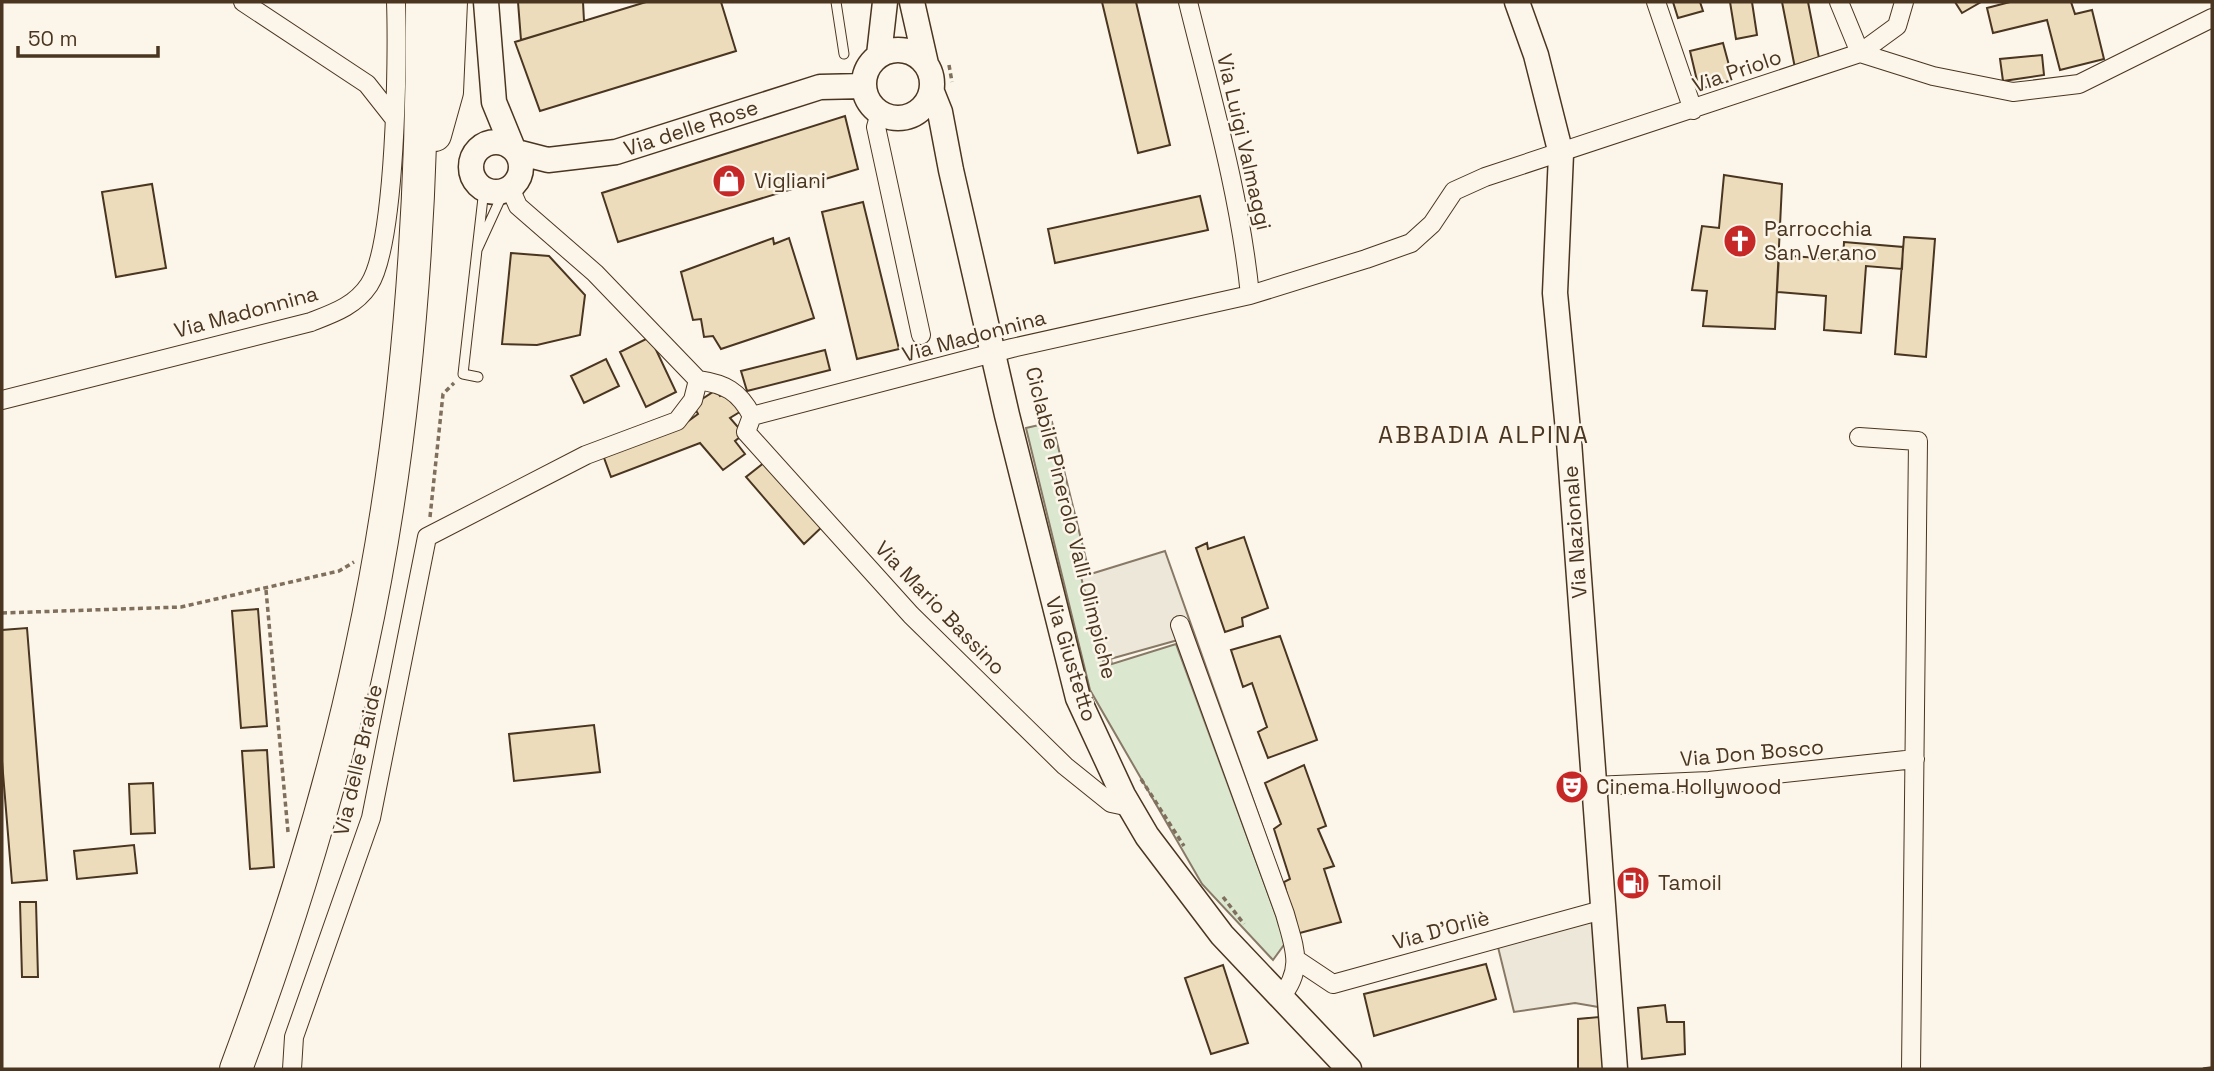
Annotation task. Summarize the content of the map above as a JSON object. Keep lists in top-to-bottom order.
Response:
{
  "streets": {
    "street": [
      "Via Priolo",
      "Via delle Rose",
      "Via Luigi Valmaggi",
      "Via Madonnina",
      "Via Nazionale",
      "Via Mario Bassino",
      "Via Giustetto",
      "Via Don Bosco",
      "Via delle Braide",
      "Via D'Orliè"
    ]
  },
  "crossings": [
    ["Via Priolo", "Via Madonnina"],
    ["Via Priolo", "Via Nazionale"],
    ["Via delle Rose", "Via Giustetto"],
    ["Via Luigi Valmaggi", "Via Madonnina"],
    ["Via Madonnina", "Via Nazionale"],
    ["Via Madonnina", "Via Mario Bassino"],
    ["Via Madonnina", "Via Giustetto"],
    ["Via Nazionale", "Via Don Bosco"],
    ["Via Nazionale", "Via D'Orliè"],
    ["Via Mario Bassino", "Via Giustetto"]
  ],
  "districts": ["ABBADIA ALPINA"],
  "places": {
    "shop": ["Vigliani"],
    "church": ["Parrocchia San Verano"],
    "theatre": ["Cinema Hollywood"],
    "fuel station": ["Tamoil"]
  },
  "scale_bar": "50 m"
}
